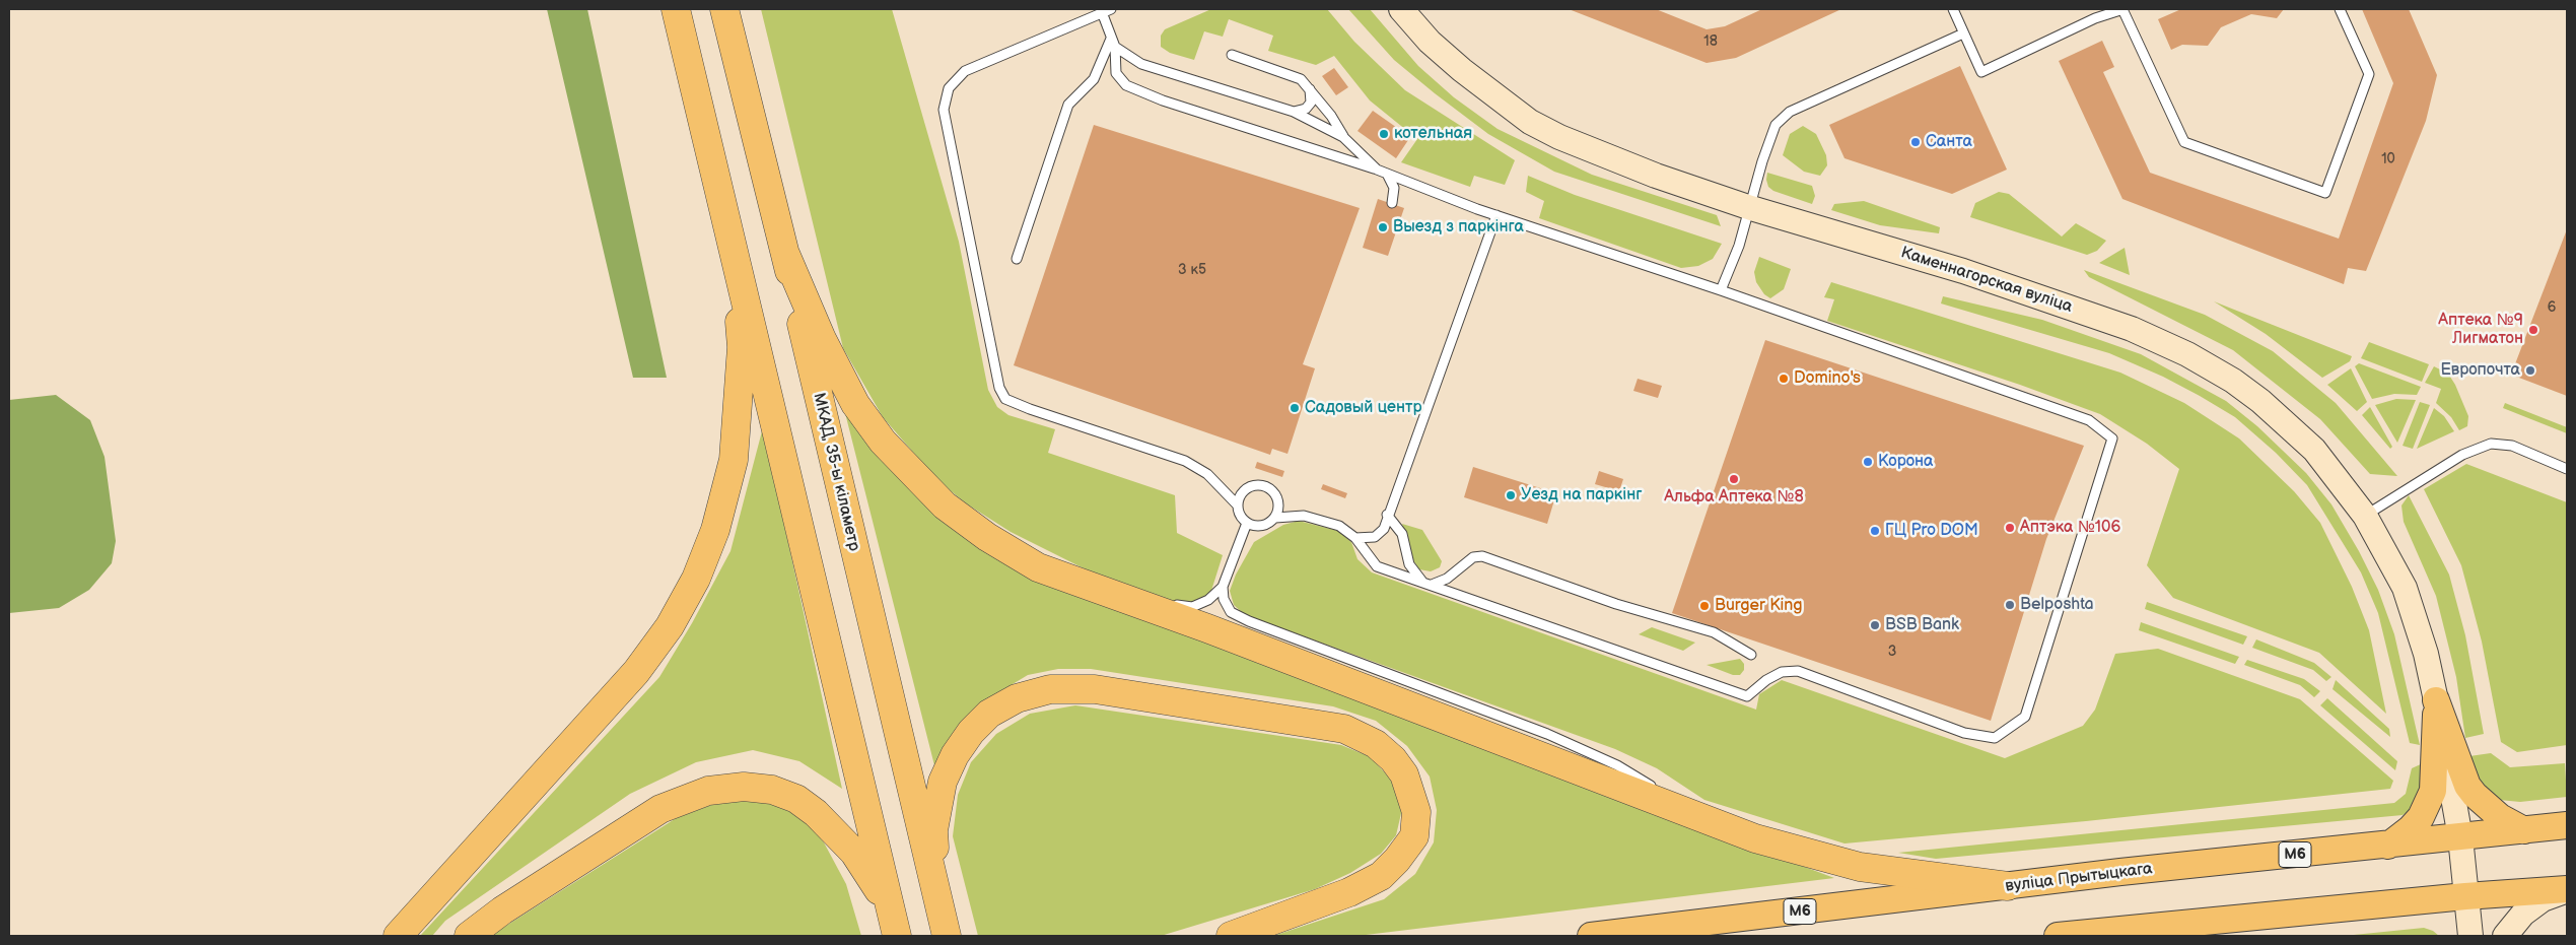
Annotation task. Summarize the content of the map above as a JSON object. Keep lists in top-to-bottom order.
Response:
{
  "streets": {
    "highway": ["МКАД, 35-ы кіламетр"],
    "main road": ["Каменнагорская вуліца", "М6", "вуліца Прытыцкага"]
  },
  "crossings": [
    ["Каменнагорская вуліца", "вуліца Прытыцкага"]
  ],
  "places": [
    "котельная",
    "Санта",
    "Выезд з паркінга",
    "Аптека №9 Лигматон",
    "Европочта",
    "Domino's",
    "Садовый центр",
    "Корона",
    "Альфа Аптека №8",
    "Уезд на паркінг",
    "Аптэка №106",
    "ГЦ Pro DOM",
    "Belposhta",
    "Burger King",
    "BSB Bank"
  ],
  "house_numbers": [
    "18",
    "10",
    "3 к5",
    "6",
    "3"
  ]
}
